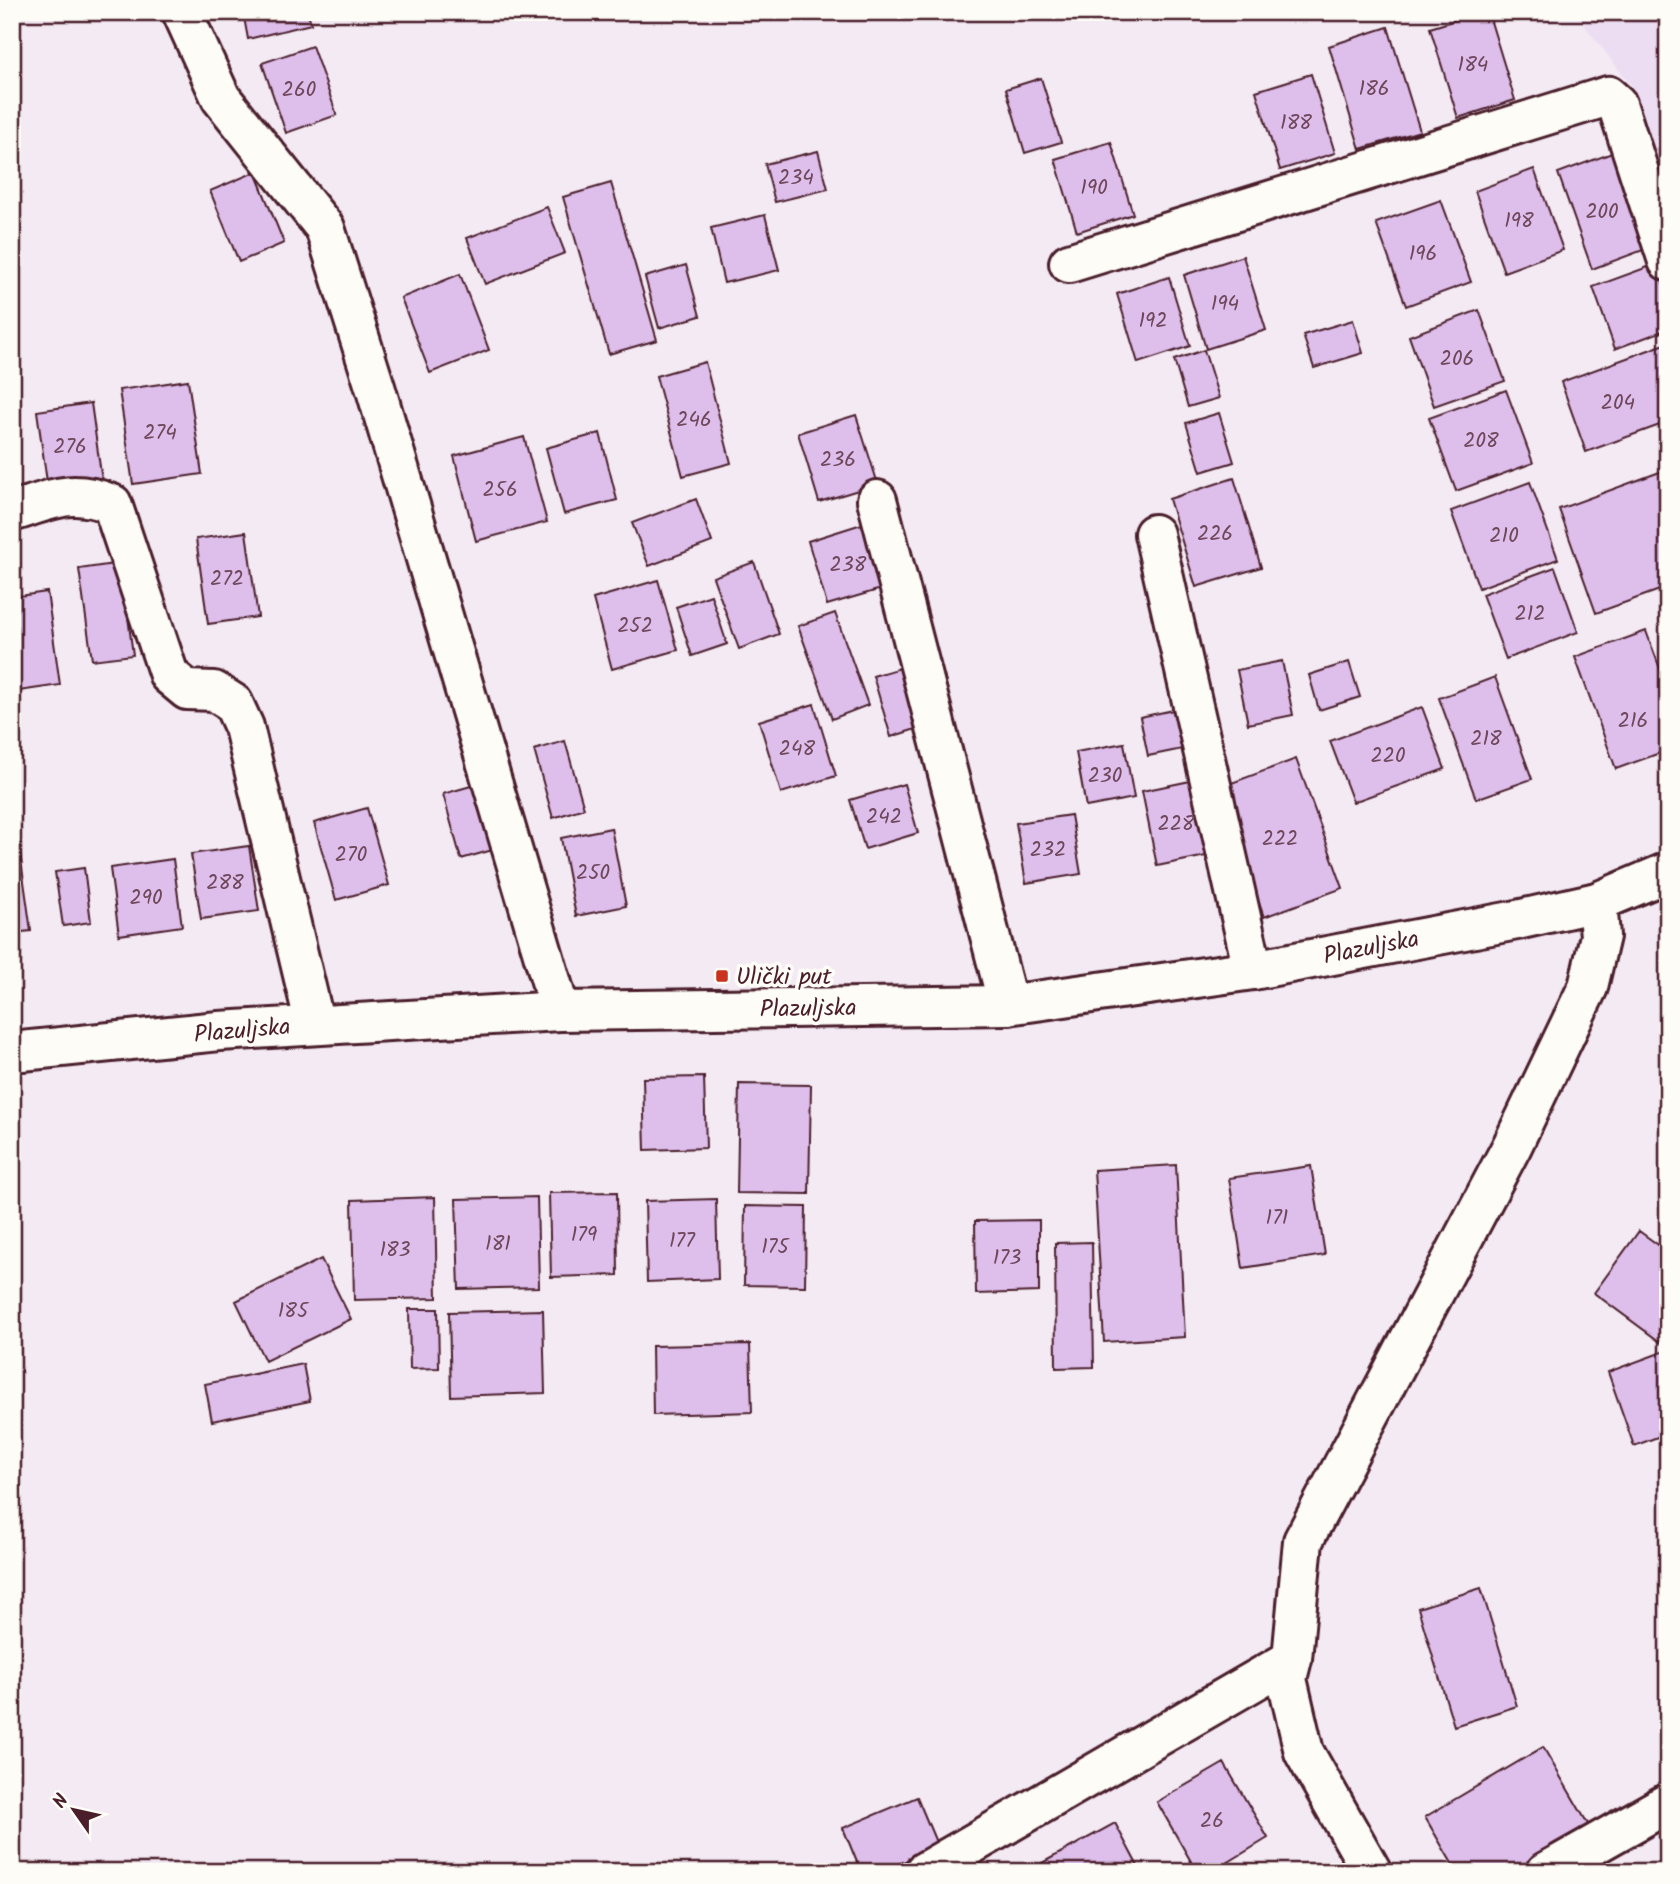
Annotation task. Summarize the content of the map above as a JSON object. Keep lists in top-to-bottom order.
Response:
{
  "streets": {
    "street": ["Plazuljska"]
  },
  "places": {
    "transit": ["Ulički put"]
  },
  "house_numbers": [
    "184",
    "186",
    "260",
    "188",
    "234",
    "190",
    "200",
    "198",
    "196",
    "194",
    "192",
    "206",
    "204",
    "246",
    "274",
    "208",
    "276",
    "236",
    "256",
    "226",
    "210",
    "238",
    "272",
    "212",
    "252",
    "216",
    "218",
    "248",
    "220",
    "230",
    "242",
    "228",
    "222",
    "232",
    "270",
    "250",
    "288",
    "290",
    "171",
    "179",
    "177",
    "181",
    "175",
    "183",
    "173",
    "185",
    "26"
  ],
  "north": "top left"
}
